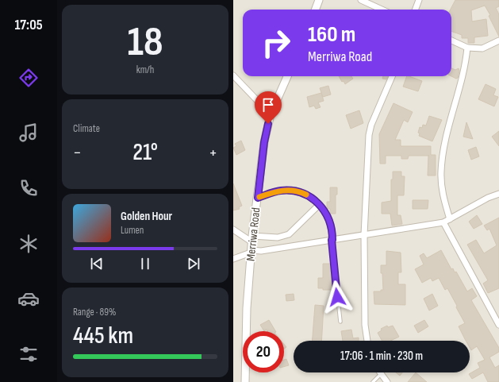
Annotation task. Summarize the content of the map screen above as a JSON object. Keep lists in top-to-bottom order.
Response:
{
  "streets": {
    "street": ["Merriwa Road"]
  },
  "page": {
    "tabs": "17:05",
    "tile": [
      ["18", "km/h"],
      "Climate",
      ["Range · 89%", "445 km"]
    ],
    "turn": ["160 m", "Merriwa Road"],
    "heat": ["−", "21°", "+"],
    "song": ["Golden Hour", "Lumen"],
    "limit": "20",
    "trip": "17:06 · 1 min · 230 m"
  }
}
